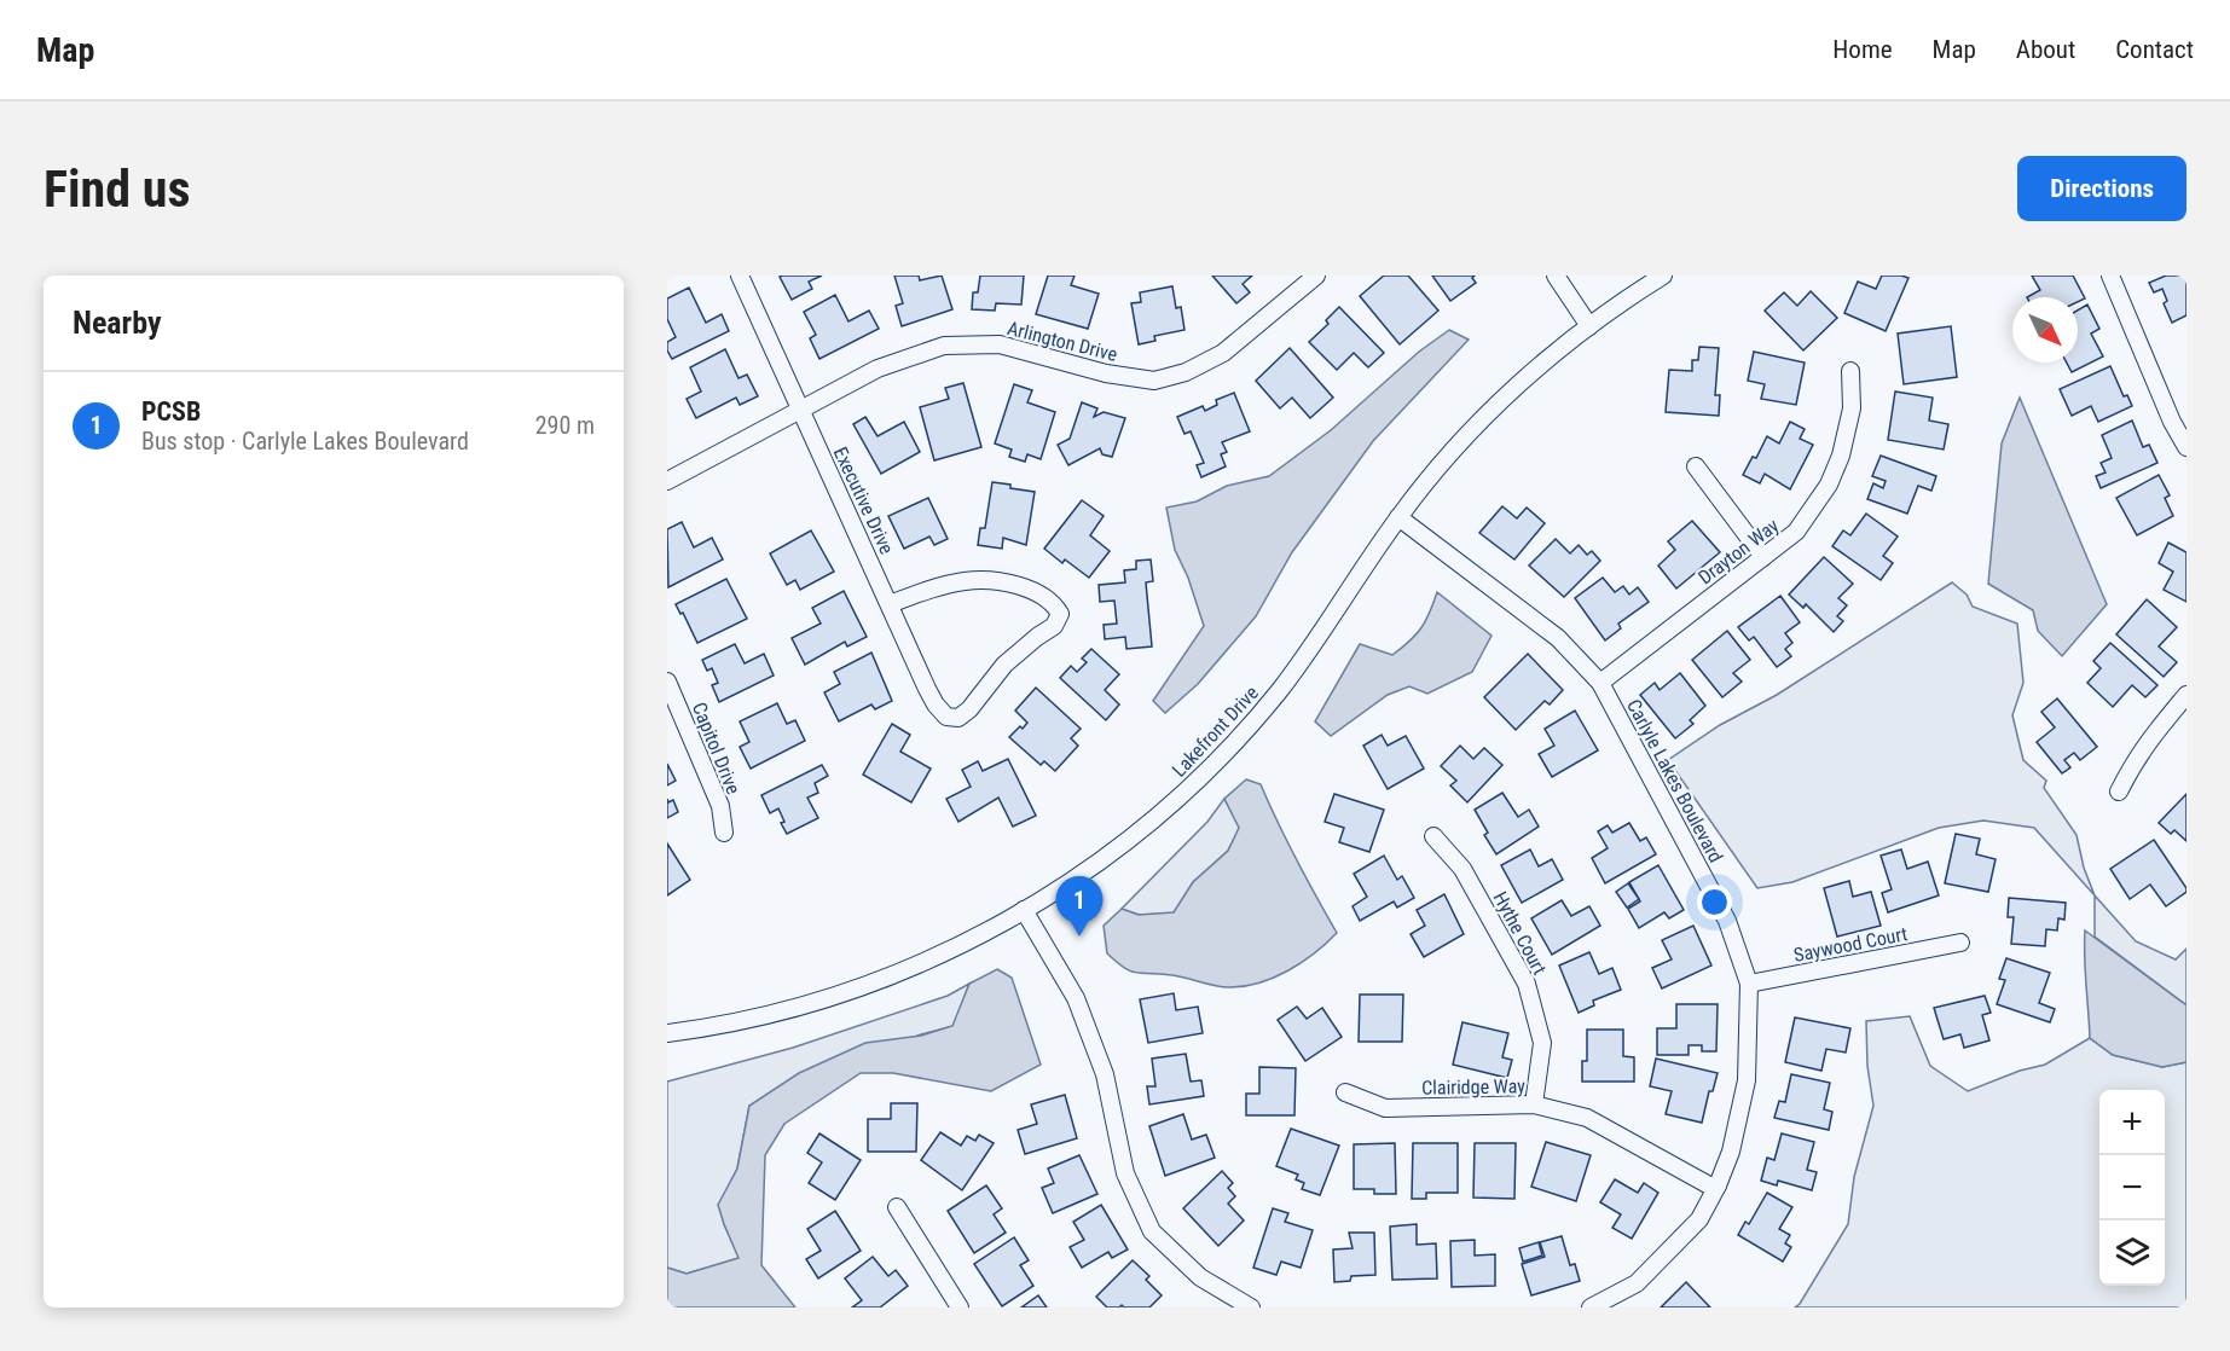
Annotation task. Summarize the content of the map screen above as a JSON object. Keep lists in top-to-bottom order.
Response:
{
  "streets": {
    "street": [
      "Arlington Drive",
      "Executive Drive",
      "Drayton Way",
      "Lakefront Drive",
      "Capitol Drive",
      "Carlyle Lakes Boulevard",
      "Hythe Court",
      "Saywood Court",
      "Clairidge Way"
    ]
  },
  "crossings": [
    ["Arlington Drive", "Executive Drive"],
    ["Drayton Way", "Carlyle Lakes Boulevard"],
    ["Lakefront Drive", "Carlyle Lakes Boulevard"],
    ["Carlyle Lakes Boulevard", "Saywood Court"],
    ["Carlyle Lakes Boulevard", "Clairidge Way"],
    ["Hythe Court", "Clairidge Way"]
  ],
  "north": "bottom right",
  "page": {
    "header": "Map",
    "nav": [
      "Home",
      "Map",
      "About",
      "Contact"
    ],
    "buttons": "Directions",
    "title": "Find us",
    "heading": "Nearby",
    "list": [
      {
        "mark": "1",
        "name": "PCSB",
        "note": "Bus stop · Carlyle Lakes Boulevard",
        "value": "290 m"
      }
    ],
    "pins": "1",
    "map_buttons": ["+", "−"]
  }
}
